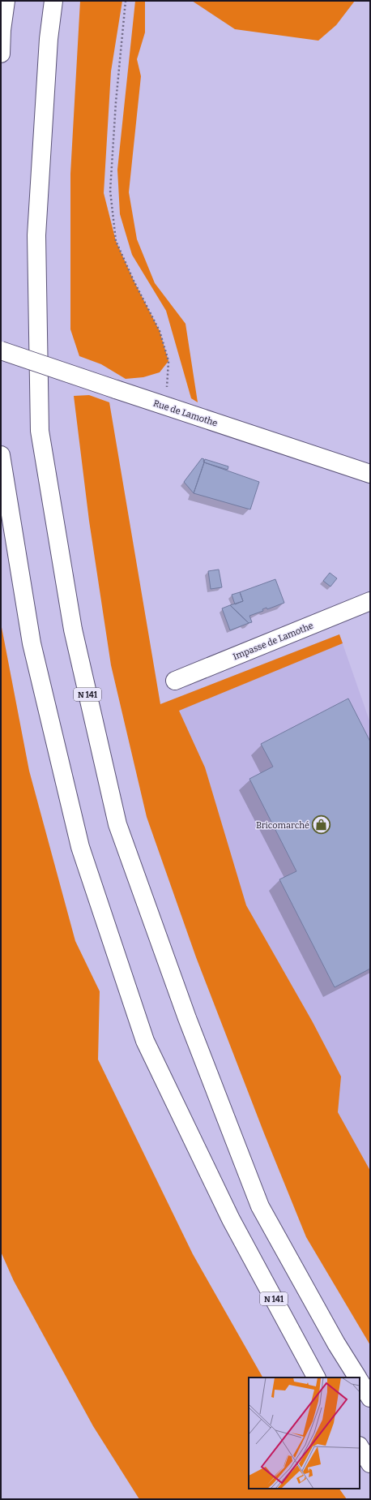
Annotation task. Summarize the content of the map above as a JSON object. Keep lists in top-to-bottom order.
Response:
{
  "streets": {
    "main road": ["Rue de Lamothe", "Impasse de Lamothe", "N 141"]
  },
  "places": {
    "shop": ["Bricomarché"]
  }
}
